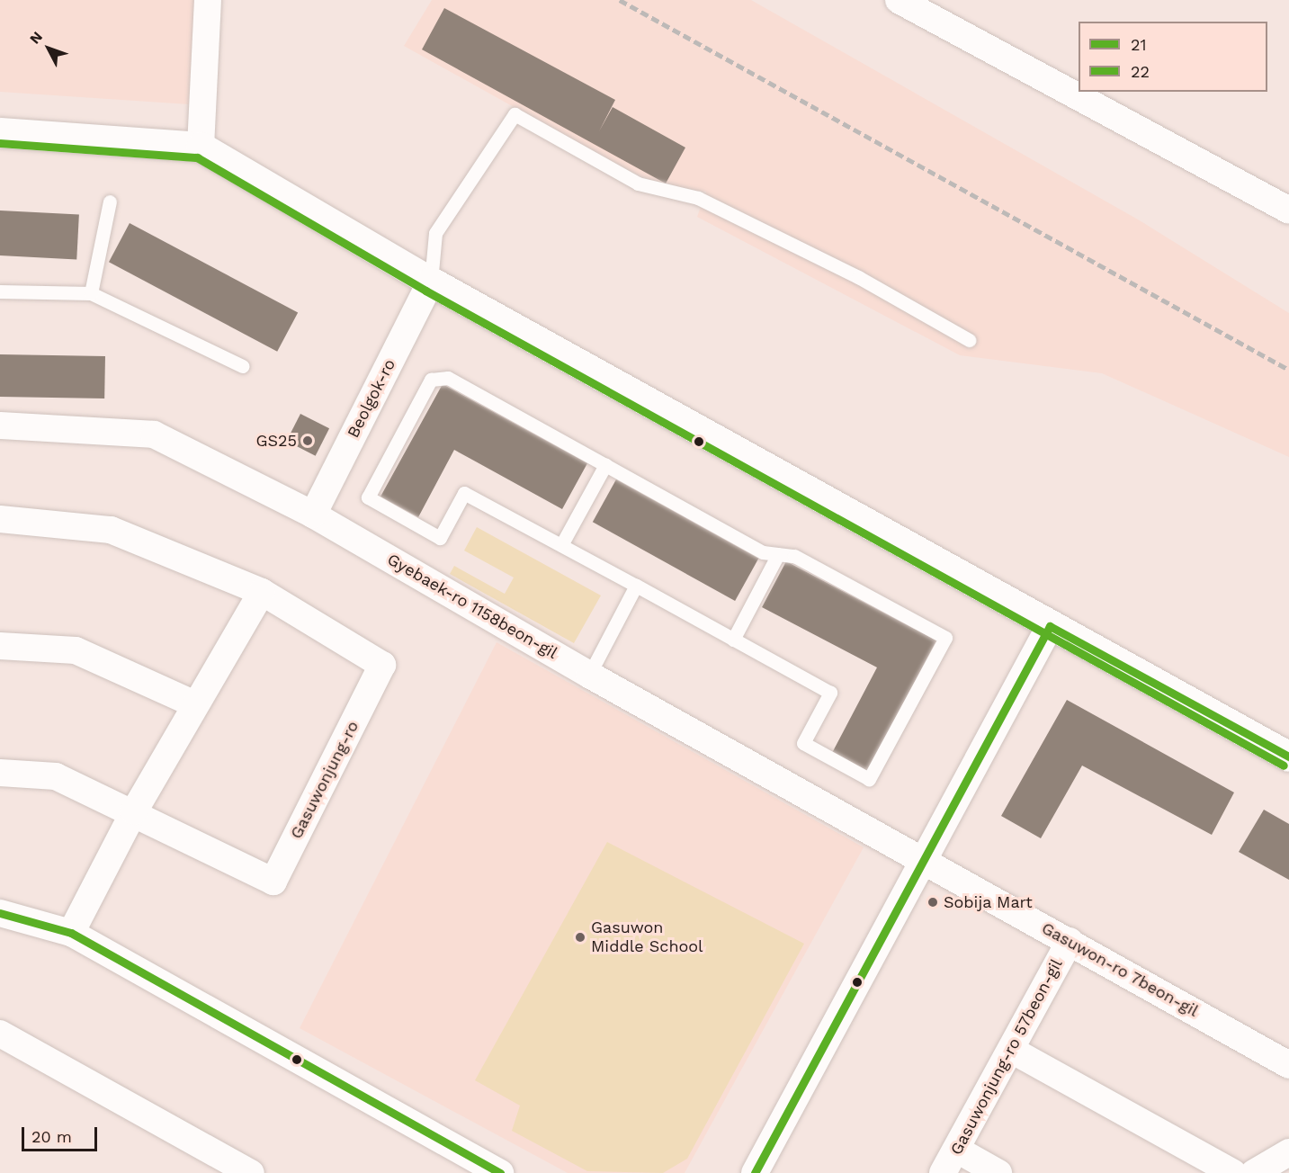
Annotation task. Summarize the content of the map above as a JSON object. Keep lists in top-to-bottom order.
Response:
{
  "streets": {
    "street": [
      "Beolgok-ro",
      "Gyebaek-ro 1158beon-gil",
      "Gasuwonjung-ro",
      "Gasuwon-ro 7beon-gil",
      "Gasuwonjung-ro 57beon-gil"
    ]
  },
  "crossings": [
    ["Beolgok-ro", "Gyebaek-ro 1158beon-gil"],
    ["Gyebaek-ro 1158beon-gil", "Gasuwon-ro 7beon-gil"],
    ["Gasuwon-ro 7beon-gil", "Gasuwonjung-ro 57beon-gil"]
  ],
  "places": ["GS25", "Sobija Mart", "Gasuwon Middle School"],
  "lines": ["transit line 22", "transit line 21"],
  "legend": ["21", "22"],
  "scale_bar": "20 m",
  "north": "top left"
}
